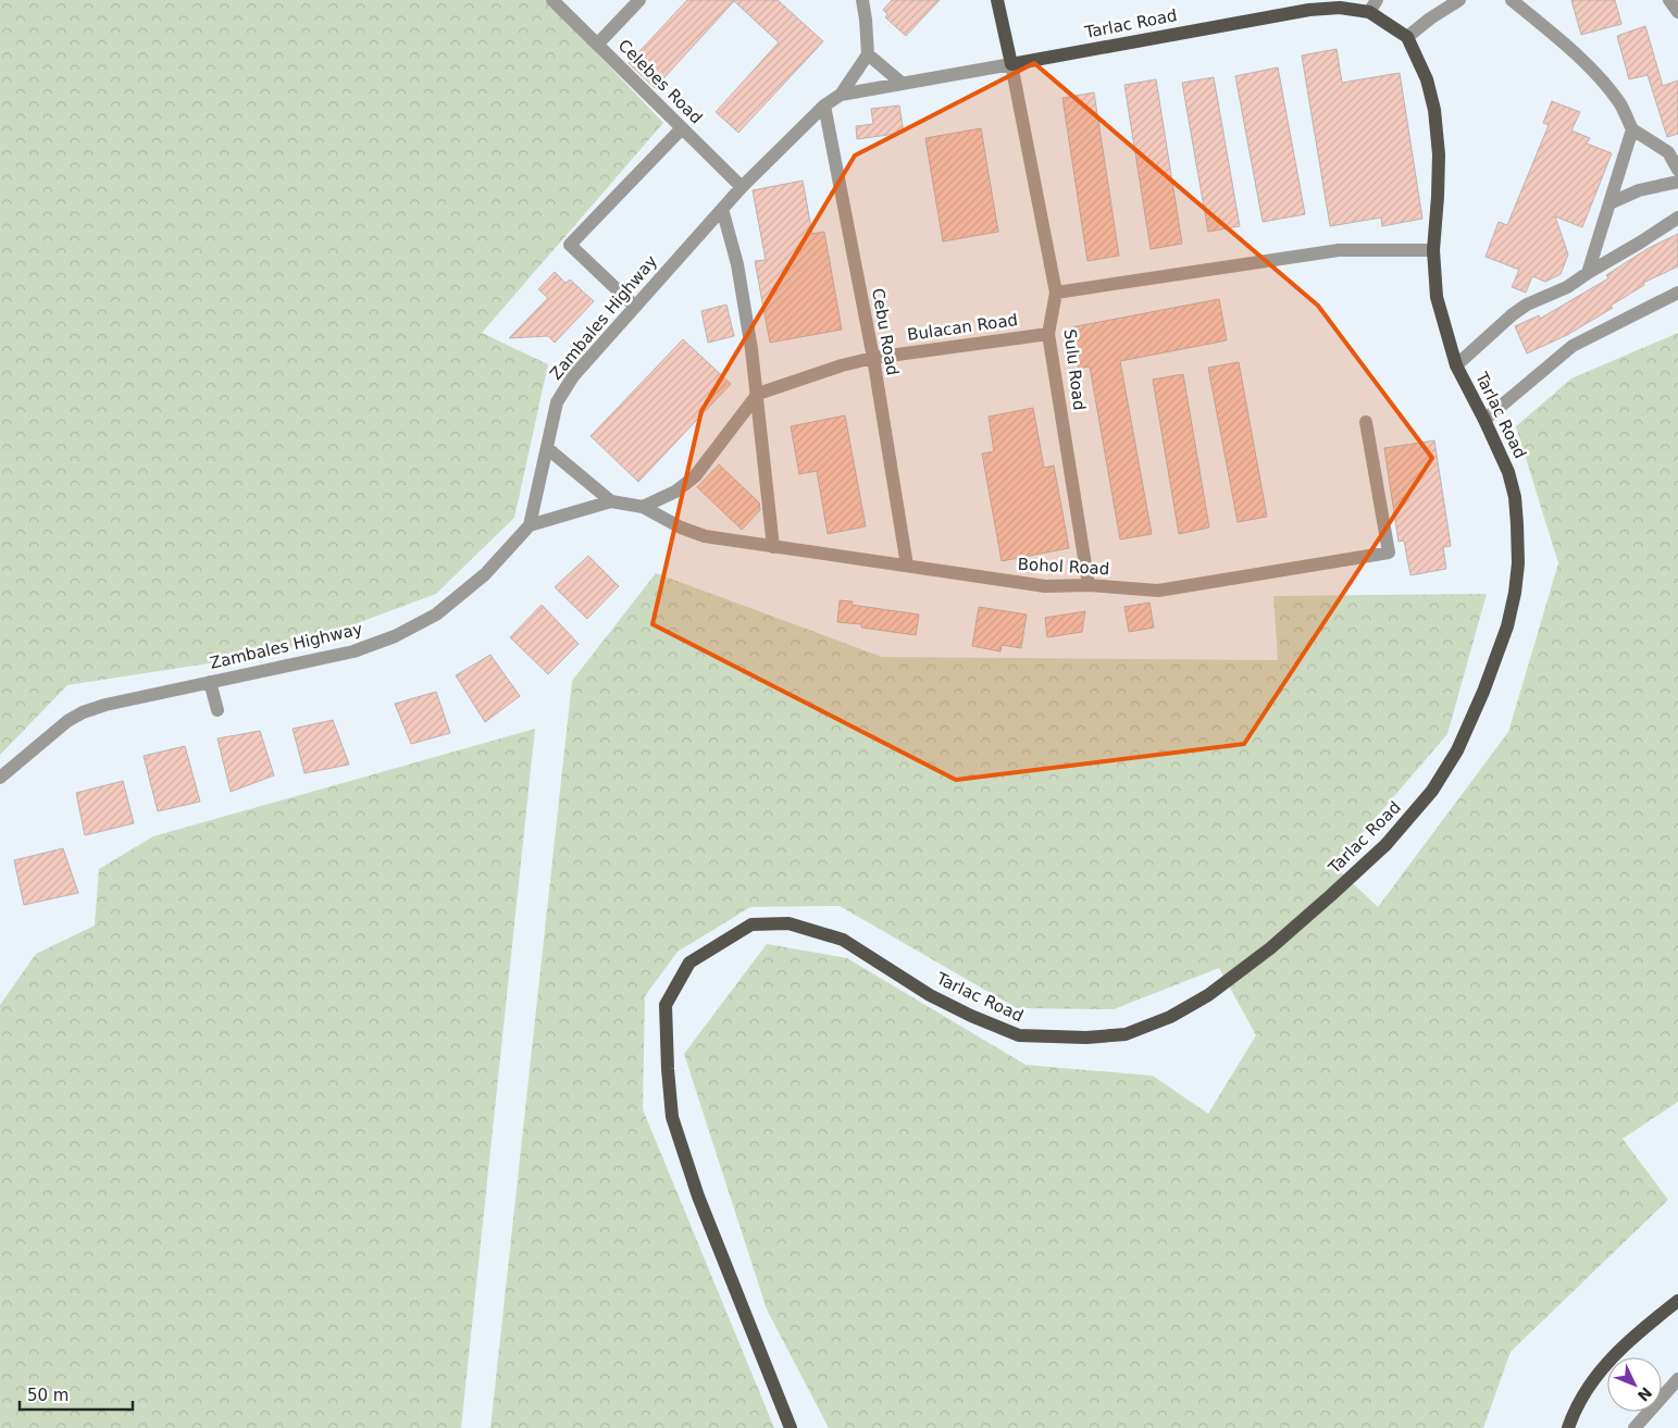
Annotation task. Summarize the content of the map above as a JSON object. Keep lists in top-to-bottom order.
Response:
{
  "streets": {
    "main road": ["Tarlac Road"],
    "street": [
      "Celebes Road",
      "Zambales Highway",
      "Bulacan Road",
      "Cebu Road",
      "Sulu Road",
      "Bohol Road"
    ]
  },
  "crossings": [
    ["Tarlac Road", "Zambales Highway"],
    ["Tarlac Road", "Sulu Road"],
    ["Celebes Road", "Zambales Highway"],
    ["Zambales Highway", "Cebu Road"],
    ["Zambales Highway", "Sulu Road"],
    ["Zambales Highway", "Bohol Road"],
    ["Bulacan Road", "Cebu Road"],
    ["Bulacan Road", "Sulu Road"],
    ["Cebu Road", "Bohol Road"],
    ["Sulu Road", "Bohol Road"]
  ],
  "scale_bar": "50 m",
  "north": "bottom right"
}
